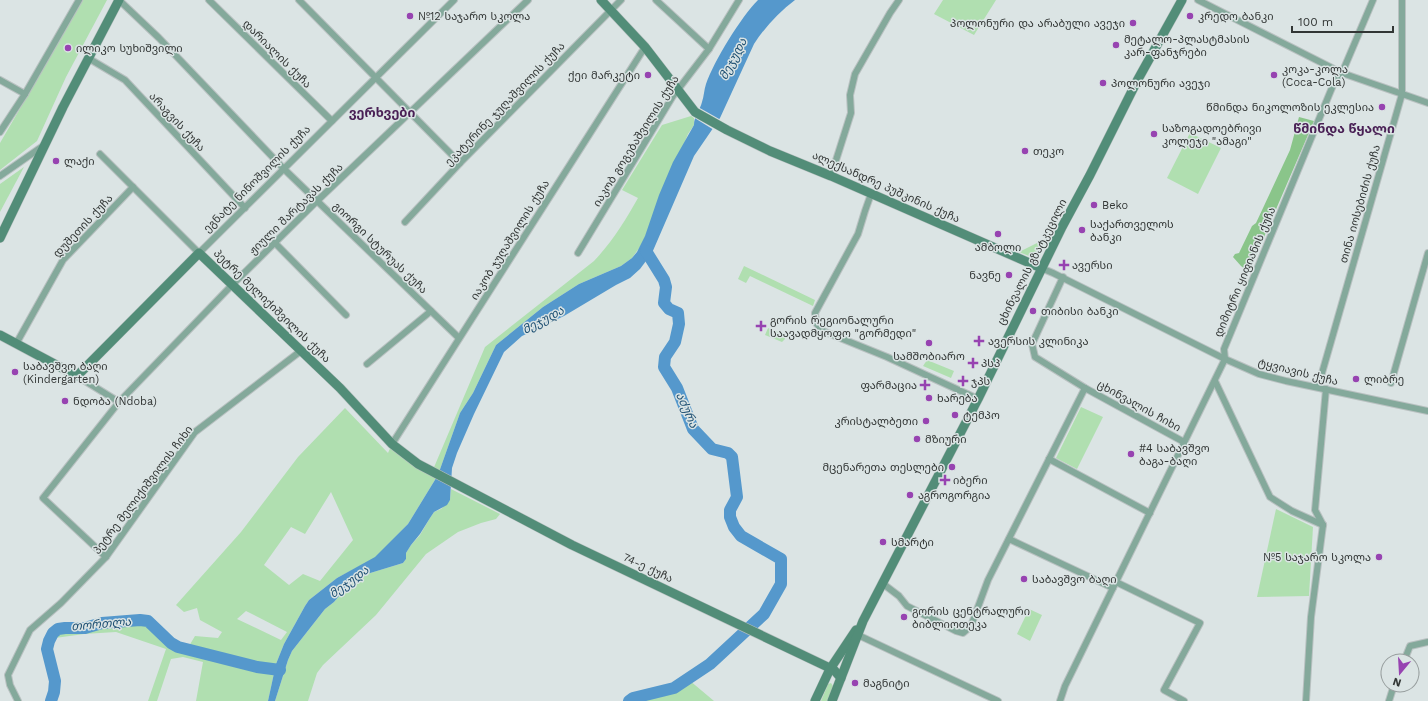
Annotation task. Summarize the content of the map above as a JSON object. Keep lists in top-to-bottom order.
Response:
{
  "streets": {
    "main road": [
      "ეგნატე ნინოშვილის ქუჩა",
      "ალექსანდრე პუშკინის ქუჩა",
      "ცხინვალის გზატკეცილი",
      "პეტრე მელიქიშვილის ქუჩა",
      "74-ე ქუჩა"
    ],
    "street": [
      "დარიალის ქუჩა",
      "ეკატერინე ჯუღაშვილის ქუჩა",
      "არაგვის ქუჩა",
      "იაკობ გოგებაშვილის ქუჩა",
      "თინა იოსებიძის ქუჩა",
      "ჟიული შარტავას ქუჩა",
      "დუშეთის ქუჩა",
      "იაკობ ჯუღაშვილის ქუჩა",
      "გიორგი სტურუას ქუჩა",
      "დიმიტრი ყიფიანის ქუჩა",
      "ტყვიავის ქუჩა",
      "ცხინვალის ჩიხი",
      "პეტრე მელიქიშვილის ჩიხი"
    ]
  },
  "crossings": [
    ["დარიალის ქუჩა", "ეგნატე ნინოშვილის ქუჩა"],
    ["არაგვის ქუჩა", "ეგნატე ნინოშვილის ქუჩა"],
    ["იაკობ გოგებაშვილის ქუჩა", "ალექსანდრე პუშკინის ქუჩა"],
    ["ეგნატე ნინოშვილის ქუჩა", "გიორგი სტურუას ქუჩა"],
    ["ეგნატე ნინოშვილის ქუჩა", "პეტრე მელიქიშვილის ქუჩა"],
    ["ალექსანდრე პუშკინის ქუჩა", "ცხინვალის გზატკეცილი"],
    ["ალექსანდრე პუშკინის ქუჩა", "ტყვიავის ქუჩა"],
    ["თინა იოსებიძის ქუჩა", "ტყვიავის ქუჩა"],
    ["ჟიული შარტავას ქუჩა", "გიორგი სტურუას ქუჩა"],
    ["ჟიული შარტავას ქუჩა", "პეტრე მელიქიშვილის ქუჩა"],
    ["ჟიული შარტავას ქუჩა", "პეტრე მელიქიშვილის ჩიხი"],
    ["დუშეთის ქუჩა", "პეტრე მელიქიშვილის ქუჩა"],
    ["იაკობ ჯუღაშვილის ქუჩა", "გიორგი სტურუას ქუჩა"],
    ["იაკობ ჯუღაშვილის ქუჩა", "პეტრე მელიქიშვილის ქუჩა"],
    ["იაკობ ჯუღაშვილის ქუჩა", "74-ე ქუჩა"],
    ["ცხინვალის გზატკეცილი", "ტყვიავის ქუჩა"],
    ["ცხინვალის გზატკეცილი", "74-ე ქუჩა"],
    ["დიმიტრი ყიფიანის ქუჩა", "ტყვიავის ქუჩა"],
    ["დიმიტრი ყიფიანის ქუჩა", "ცხინვალის ჩიხი"],
    ["პეტრე მელიქიშვილის ქუჩა", "პეტრე მელიქიშვილის ჩიხი"],
    ["პეტრე მელიქიშვილის ქუჩა", "74-ე ქუჩა"],
    ["ტყვიავის ქუჩა", "ცხინვალის ჩიხი"]
  ],
  "districts": ["ვერხვები", "წმინდა წყალი"],
  "water": ["მეჯუდა", "აძურა", "თორთლა"],
  "places": {
    "other": [
      "№12 საჯარო სკოლა",
      "კრედო ბანკი",
      "პოლონური და არაბული ავეჯი",
      "მეტალო-პლასტმასის კარ-ფანჯრები",
      "ილიკო სუხიშვილი",
      "ქეი მარკეტი",
      "კოკა-კოლა (Coca-Cola)",
      "პოლონური ავეჯი",
      "წმინდა ნიკოლოზის ეკლესია",
      "საზოგადოებრივი კოლეჯი \"ამაგი\"",
      "თეკო",
      "ლაქი",
      "Beko",
      "საქართველოს ბანკი",
      "ამბოლი",
      "ნავნე",
      "თიბისი ბანკი",
      "სამშობიარო",
      "საბავშვო ბაღი (Kindergarten)",
      "ლიბრე",
      "ხარება",
      "ნდობა (Ndoba)",
      "ტემპო",
      "კრისტალბეთი",
      "მზიური",
      "#4 საბავშვო ბაგა-ბაღი",
      "მცენარეთა თესლები",
      "აგროგორგია",
      "სმარტი",
      "№5 საჯარო სკოლა",
      "საბავშვო ბაღი",
      "გორის ცენტრალური ბიბლიოთეკა",
      "მაგნიტი"
    ],
    "health": [
      "ავერსი",
      "გორის რეგიონალური საავადმყოფო \"გორმედი\"",
      "ავერსის კლინიკა",
      "პსპ",
      "ჯპს",
      "ფარმაცია",
      "იბერი"
    ]
  },
  "scale_bar": "100 m",
  "north": "bottom"
}
